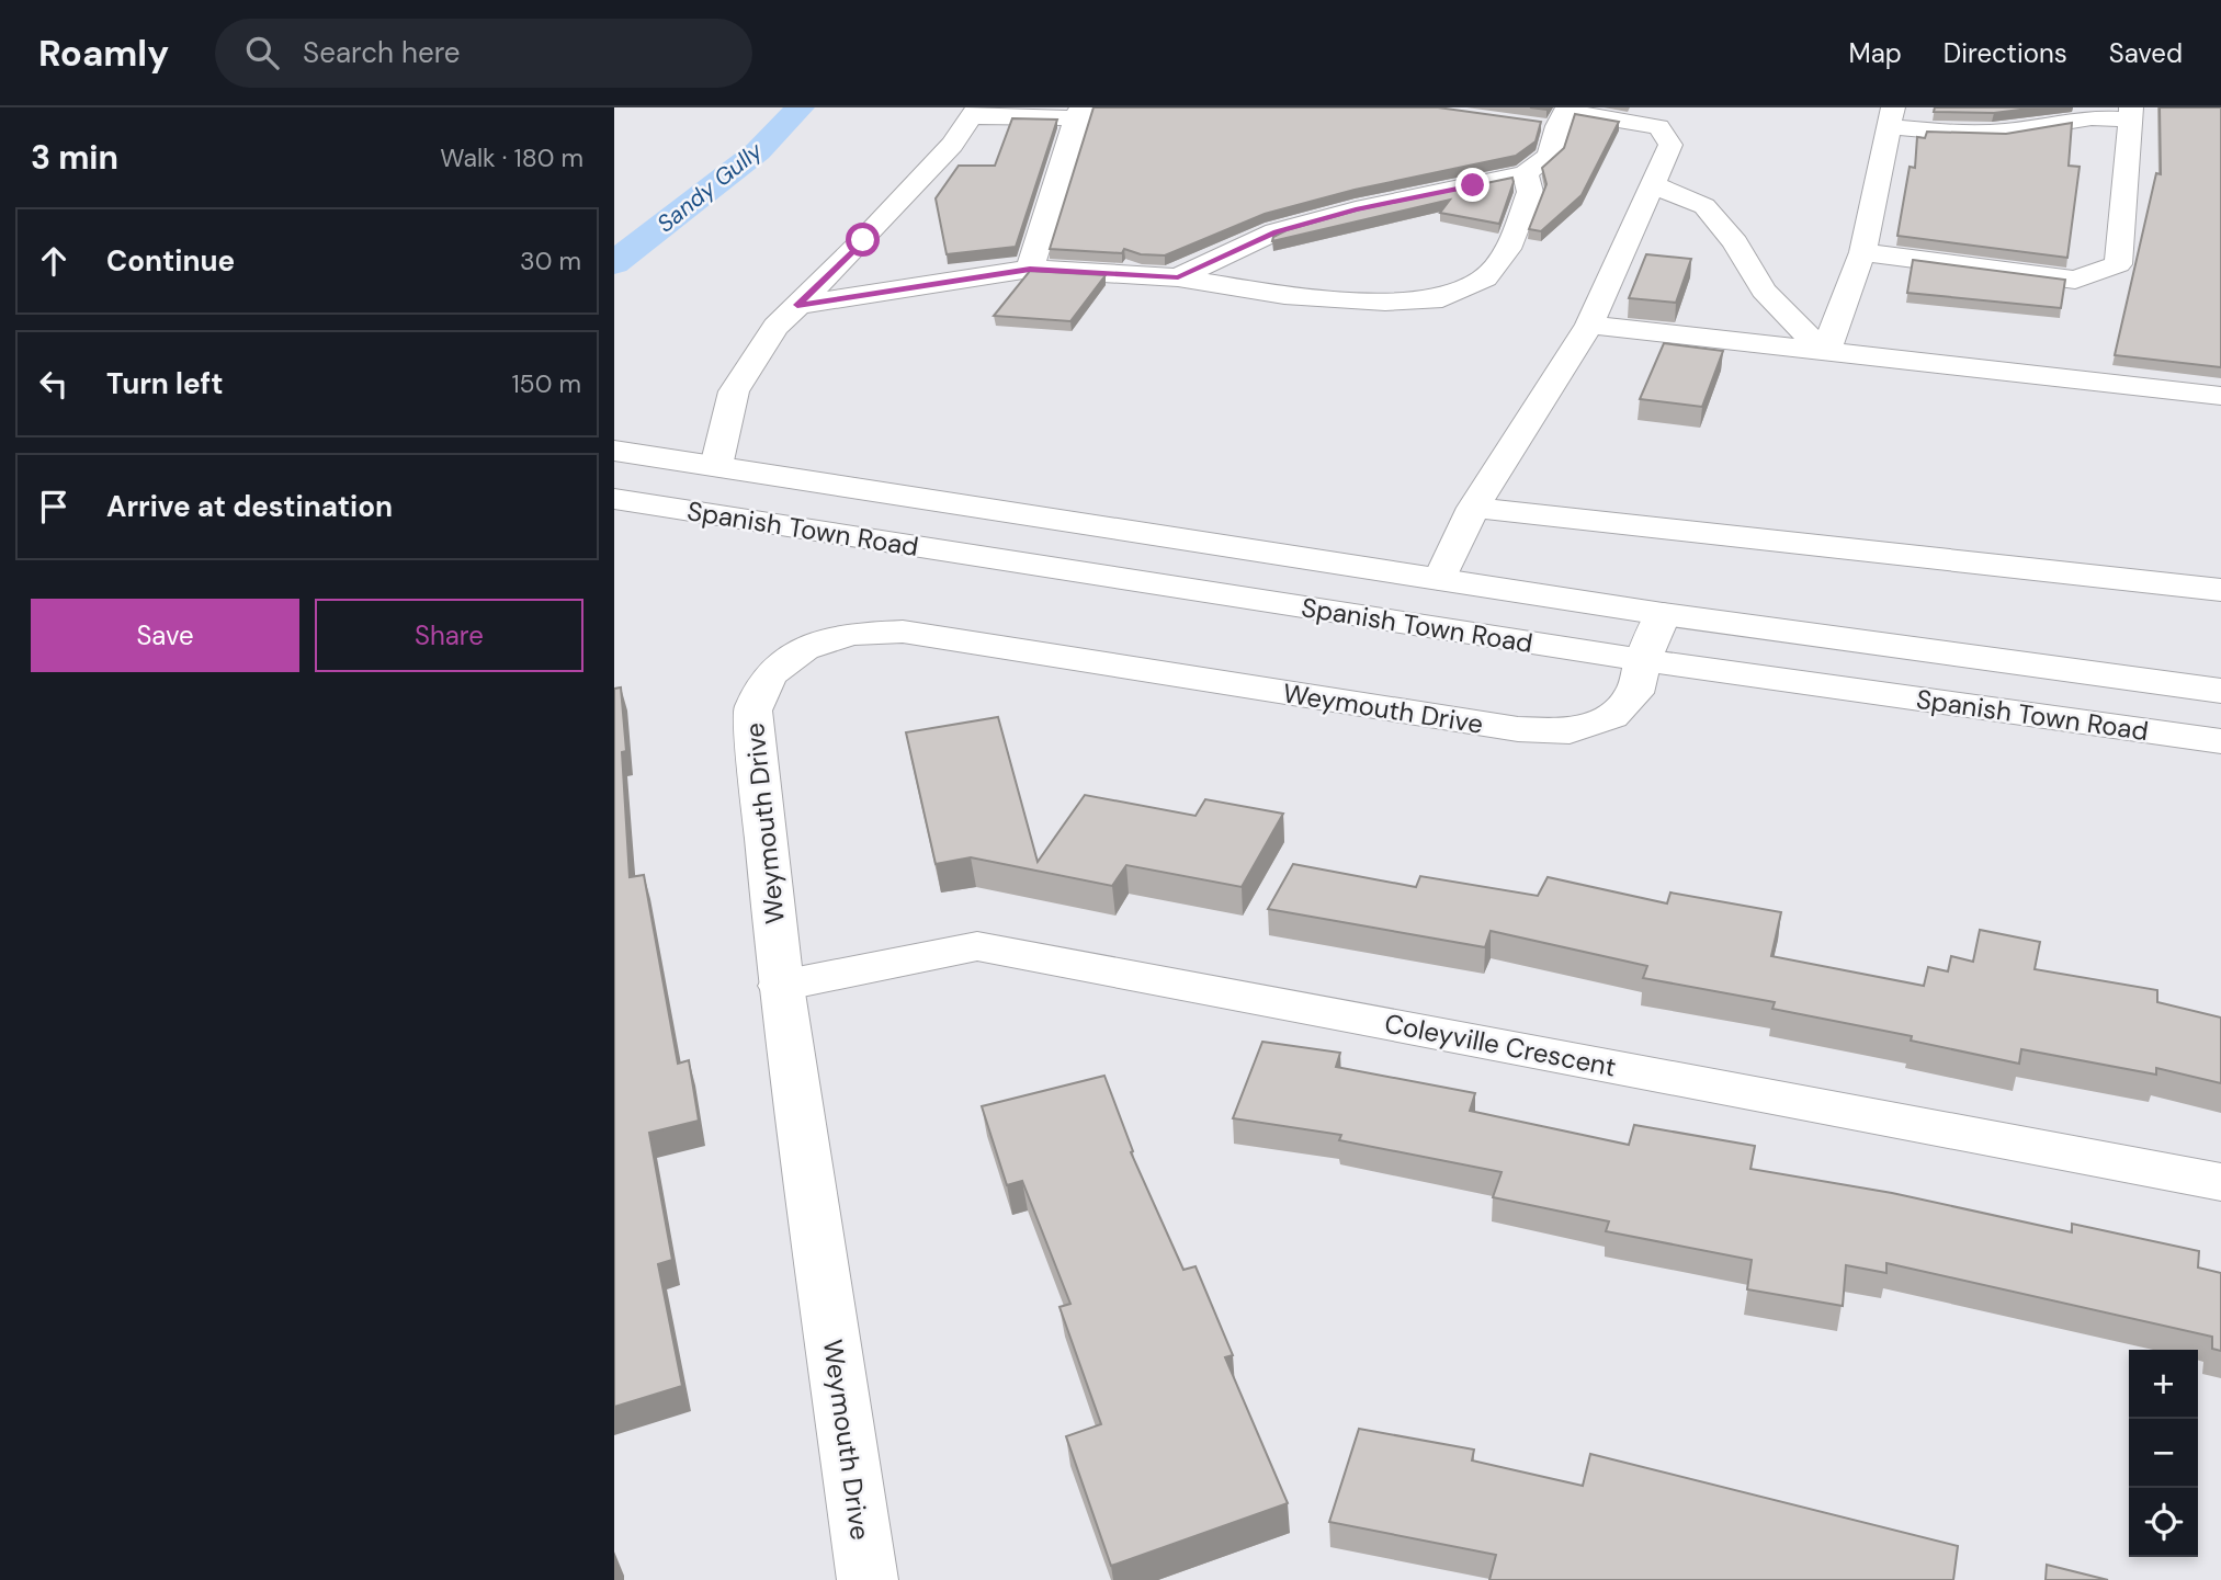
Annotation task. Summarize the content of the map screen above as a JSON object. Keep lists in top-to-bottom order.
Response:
{
  "streets": {
    "main road": ["Spanish Town Road", "Weymouth Drive", "Coleyville Crescent"]
  },
  "crossings": [
    ["Spanish Town Road", "Weymouth Drive"],
    ["Weymouth Drive", "Coleyville Crescent"]
  ],
  "water": ["Sandy Gully"],
  "page": {
    "header": "Roamly",
    "search": "Search here",
    "nav": ["Map", "Directions", "Saved"],
    "heading": ["3 min", "Walk · 180 m"],
    "list": [
      ["Continue", "30 m"],
      ["Turn left", "150 m"],
      "Arrive at destination"
    ],
    "buttons": ["Save", "Share"],
    "map_buttons": ["+", "−"]
  }
}
